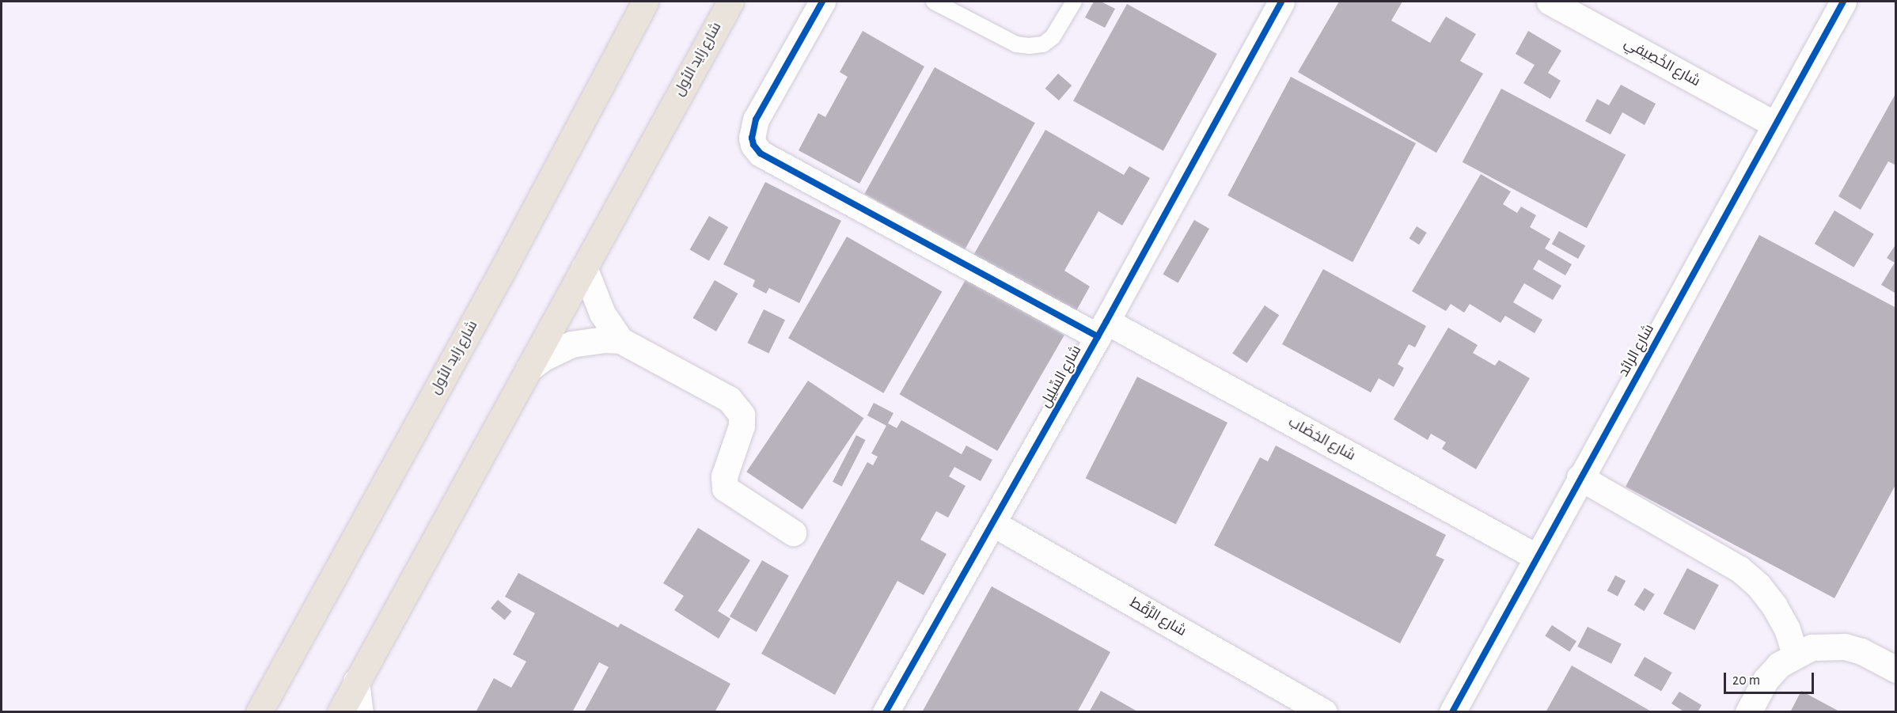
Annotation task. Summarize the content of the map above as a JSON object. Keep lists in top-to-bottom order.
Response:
{
  "streets": {
    "main road": ["شارع زايد الأول"],
    "street": [
      "شارع الخْصِيفي",
      "شارع الرائد",
      "شارع السِّلِيل",
      "شارع الخِضَاب",
      "شارع الرَّقْط"
    ]
  },
  "crossings": [
    ["شارع الخْصِيفي", "شارع الرائد"],
    ["شارع الرائد", "شارع الخِضَاب"],
    ["شارع السِّلِيل", "شارع الخِضَاب"],
    ["شارع السِّلِيل", "شارع الرَّقْط"]
  ],
  "scale_bar": "20 m"
}
